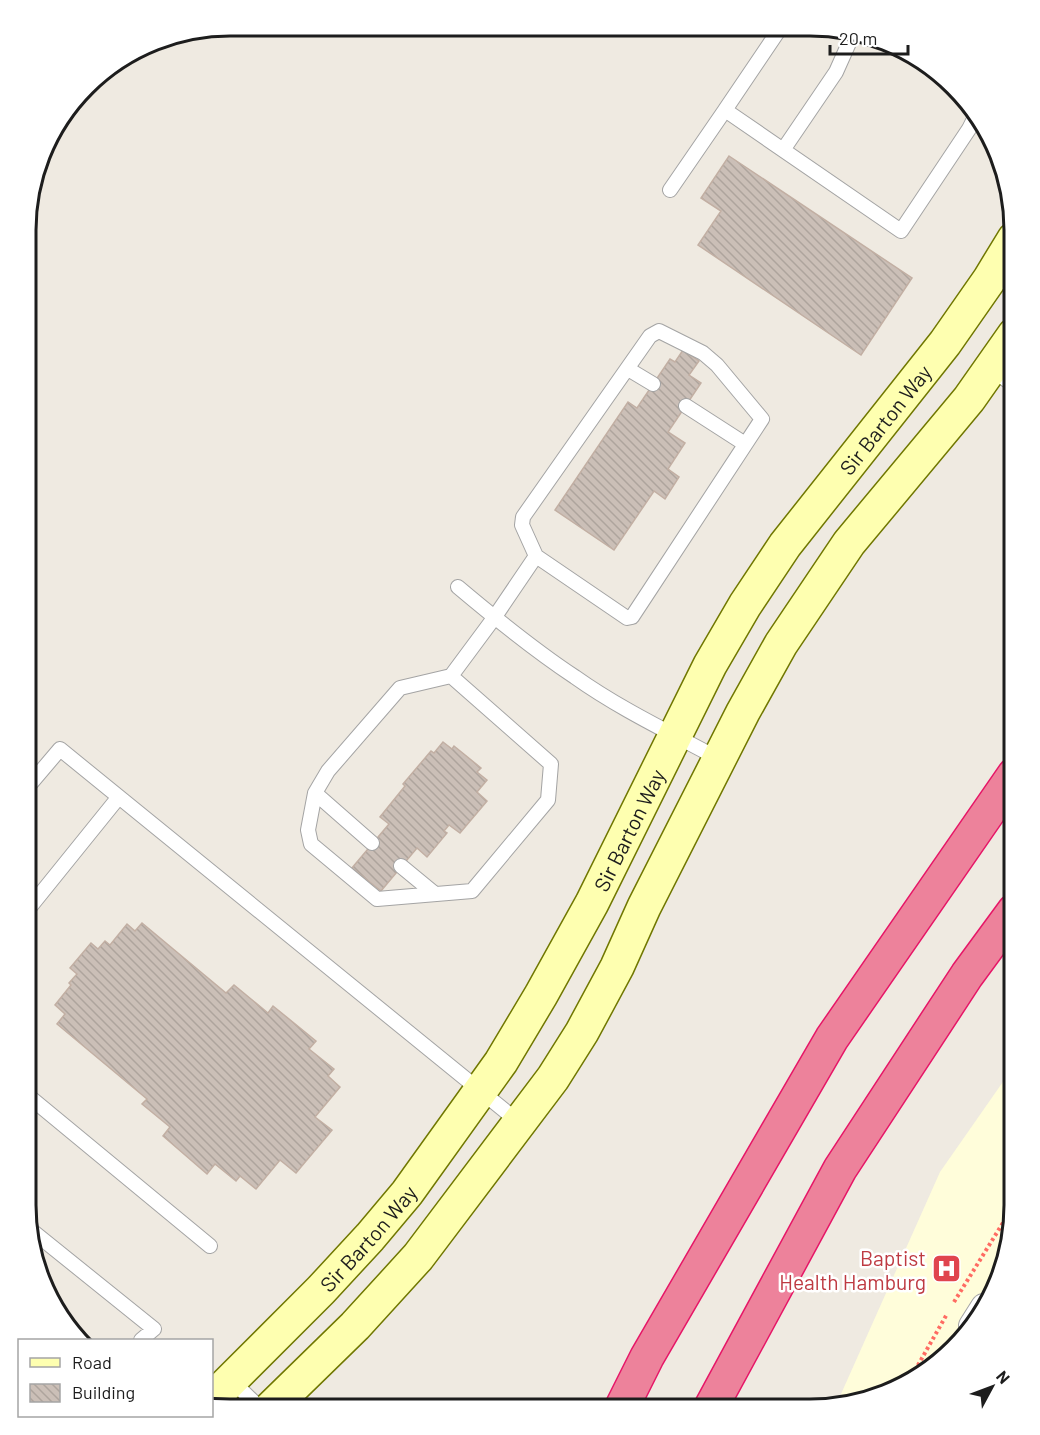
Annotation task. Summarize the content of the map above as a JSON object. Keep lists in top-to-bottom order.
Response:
{
  "streets": {
    "main road": ["Sir Barton Way"]
  },
  "places": {
    "hospital": ["Baptist Health Hamburg"]
  },
  "legend": ["Road", "Building"],
  "scale_bar": "20 m",
  "north": "top right"
}
